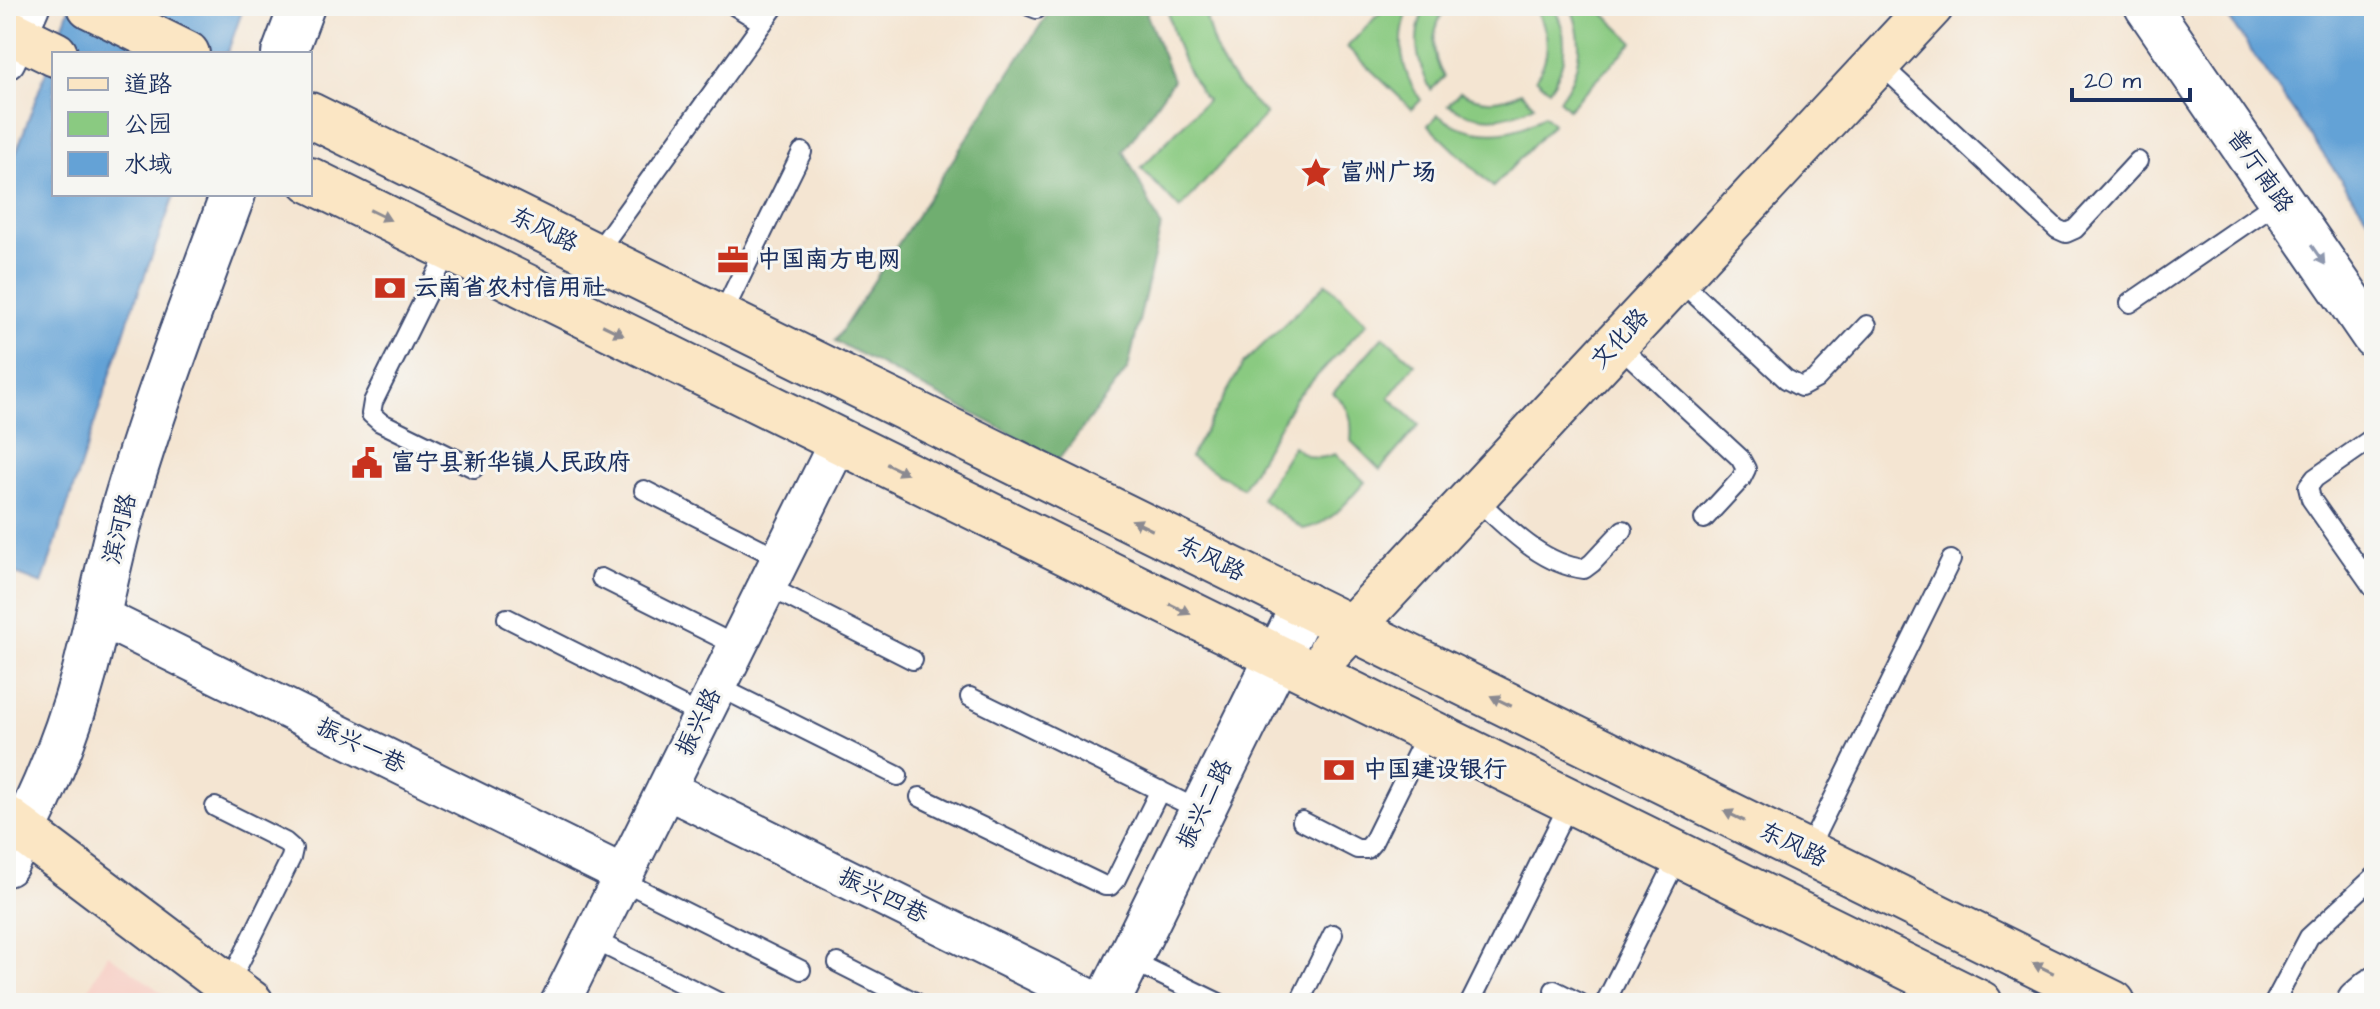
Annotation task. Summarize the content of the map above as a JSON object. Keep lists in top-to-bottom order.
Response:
{
  "streets": {
    "main road": ["东风路", "文化路"],
    "street": [
      "普厅南路",
      "滨河路",
      "振兴路",
      "振兴一巷",
      "振兴二路",
      "振兴四巷"
    ]
  },
  "crossings": [
    ["东风路", "文化路"],
    ["东风路", "振兴二路"],
    ["文化路", "振兴二路"],
    ["滨河路", "振兴一巷"],
    ["振兴路", "振兴一巷"],
    ["振兴路", "振兴四巷"]
  ],
  "one_way": ["普厅南路"],
  "places": {
    "place": ["富州广场"],
    "office": ["中国南方电网"],
    "bank": ["云南省农村信用社", "中国建设银行"],
    "public building": ["富宁县新华镇人民政府"]
  },
  "legend": ["道路", "公园", "水域"],
  "scale_bar": "20 m"
}
